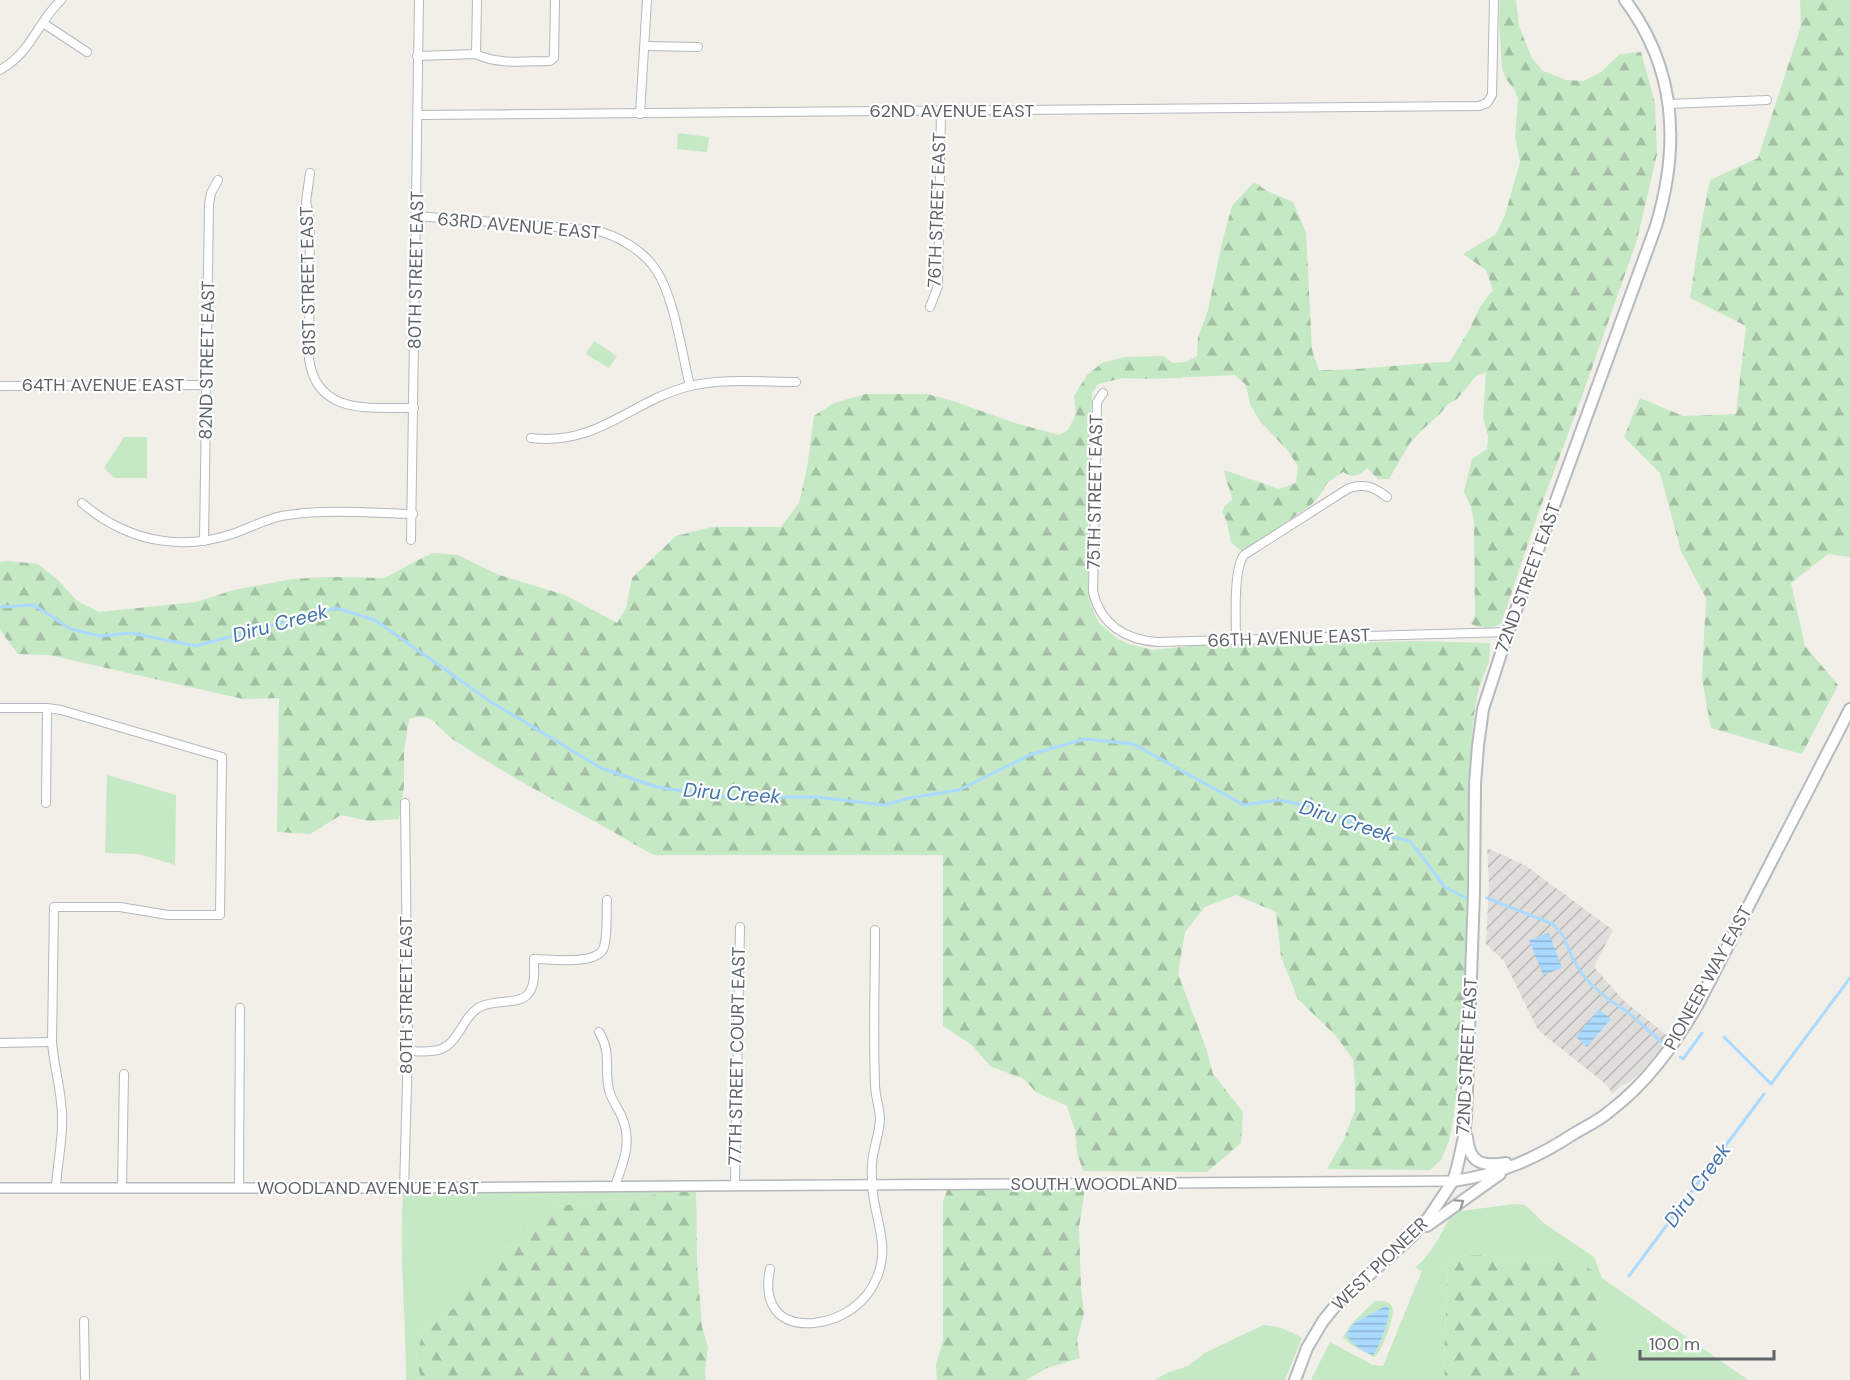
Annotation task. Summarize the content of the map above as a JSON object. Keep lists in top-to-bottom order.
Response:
{
  "streets": {
    "main road": ["72ND STREET EAST", "PIONEER WAY EAST", "WEST PIONEER"],
    "street": [
      "62ND AVENUE EAST",
      "76TH STREET EAST",
      "63RD AVENUE EAST",
      "80TH STREET EAST",
      "81ST STREET EAST",
      "82ND STREET EAST",
      "64TH AVENUE EAST",
      "75TH STREET EAST",
      "66TH AVENUE EAST",
      "77TH STREET COURT EAST",
      "SOUTH WOODLAND",
      "WOODLAND AVENUE EAST"
    ]
  },
  "crossings": [
    ["62ND AVENUE EAST", "76TH STREET EAST"],
    ["62ND AVENUE EAST", "80TH STREET EAST"],
    ["63RD AVENUE EAST", "80TH STREET EAST"],
    ["80TH STREET EAST", "81ST STREET EAST"],
    ["80TH STREET EAST", "WOODLAND AVENUE EAST"],
    ["82ND STREET EAST", "64TH AVENUE EAST"],
    ["75TH STREET EAST", "66TH AVENUE EAST"],
    ["72ND STREET EAST", "66TH AVENUE EAST"],
    ["72ND STREET EAST", "PIONEER WAY EAST"],
    ["72ND STREET EAST", "SOUTH WOODLAND"],
    ["72ND STREET EAST", "WEST PIONEER"],
    ["PIONEER WAY EAST", "SOUTH WOODLAND"],
    ["PIONEER WAY EAST", "WEST PIONEER"],
    ["77TH STREET COURT EAST", "SOUTH WOODLAND"],
    ["77TH STREET COURT EAST", "WOODLAND AVENUE EAST"],
    ["SOUTH WOODLAND", "WOODLAND AVENUE EAST"],
    ["SOUTH WOODLAND", "WEST PIONEER"]
  ],
  "water": ["Diru Creek"],
  "scale_bar": "100 m"
}
